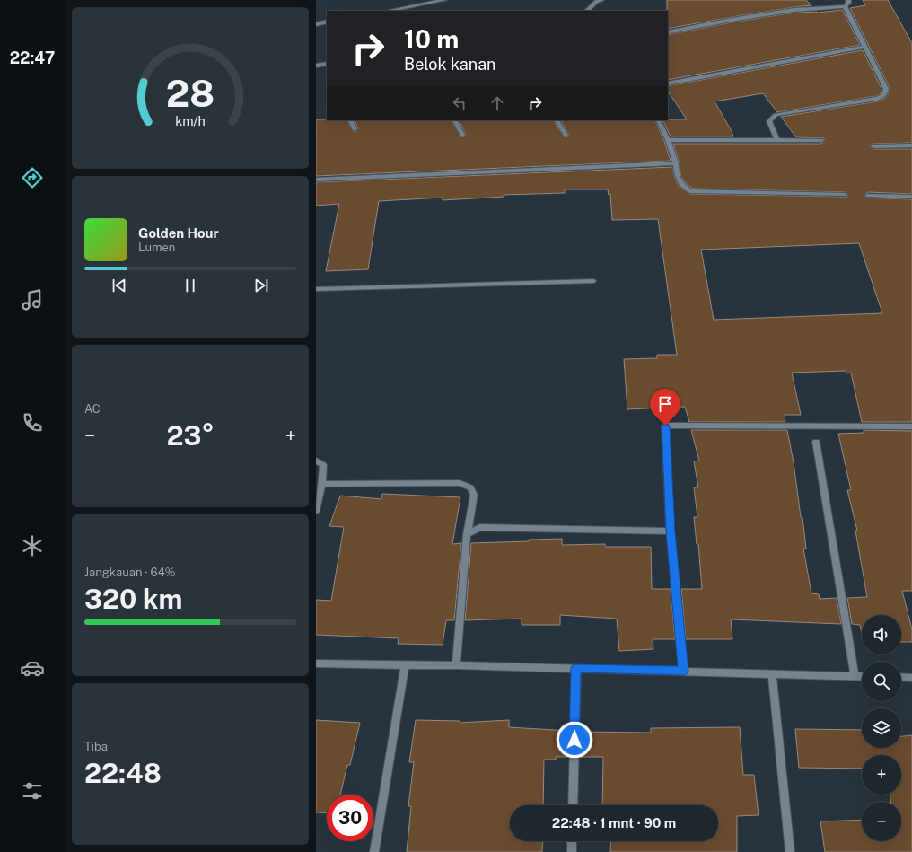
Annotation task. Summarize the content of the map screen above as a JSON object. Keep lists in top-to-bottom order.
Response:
{
  "page": {
    "tabs": "22:47",
    "turn": ["10 m", "Belok kanan"],
    "song": ["Golden Hour", "Lumen"],
    "tile": [
      "AC",
      ["Jangkauan · 64%", "320 km"],
      ["Tiba", "22:48"]
    ],
    "heat": ["−", "23°", "+"],
    "map_buttons": ["+", "−"],
    "limit": "30",
    "trip": "22:48 · 1 mnt · 90 m",
    "gauge": ["28", "km/h"]
  }
}
